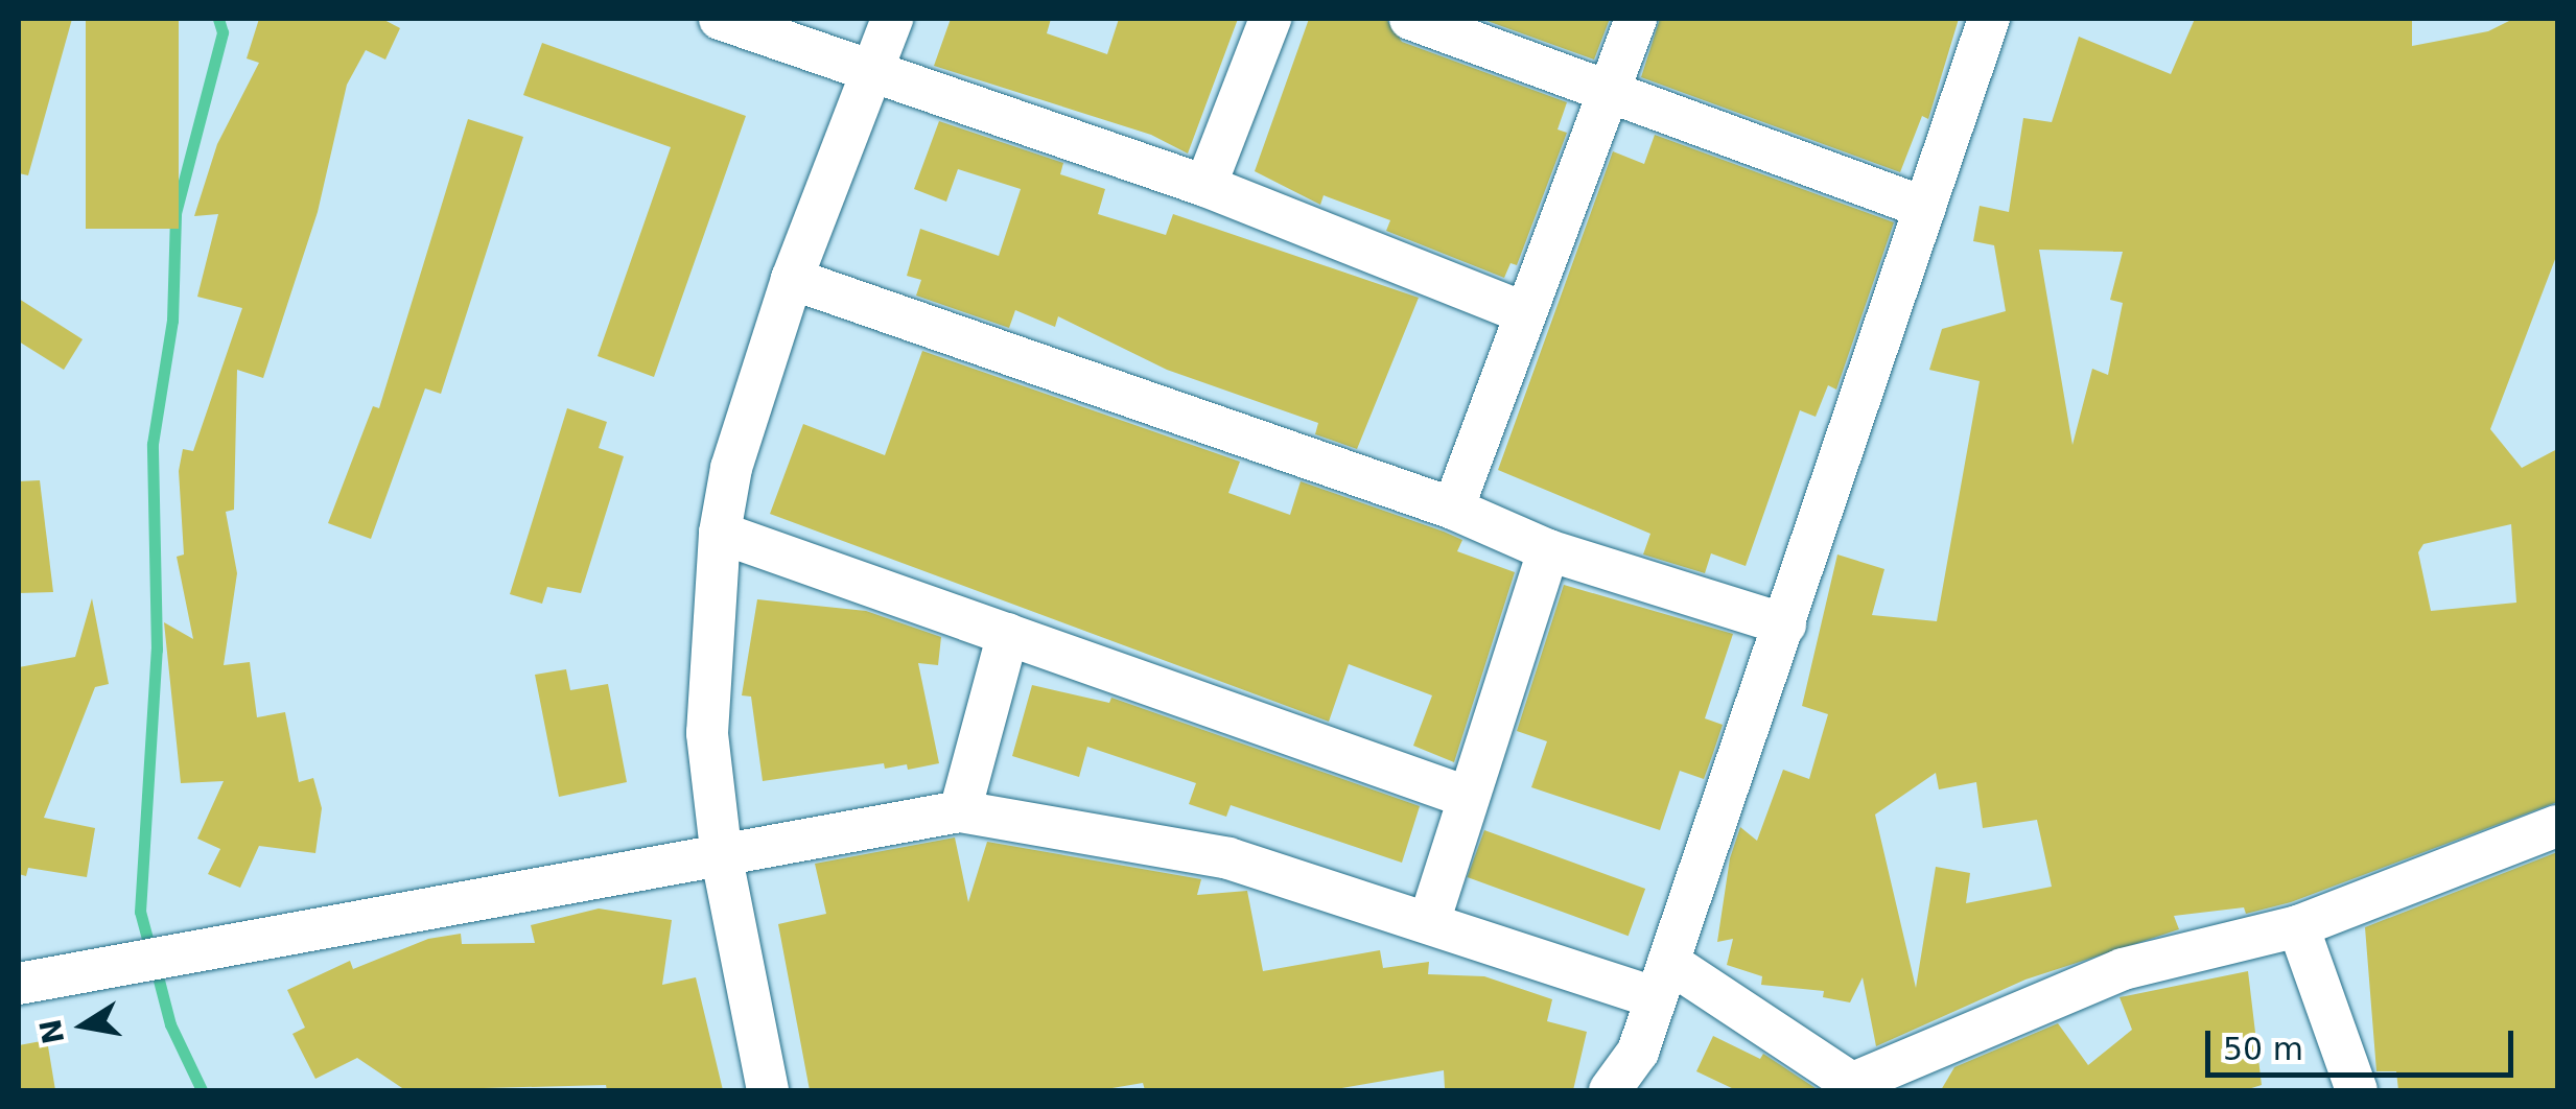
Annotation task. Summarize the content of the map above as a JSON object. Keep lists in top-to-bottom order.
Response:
{
  "scale_bar": "50 m",
  "north": "left"
}
